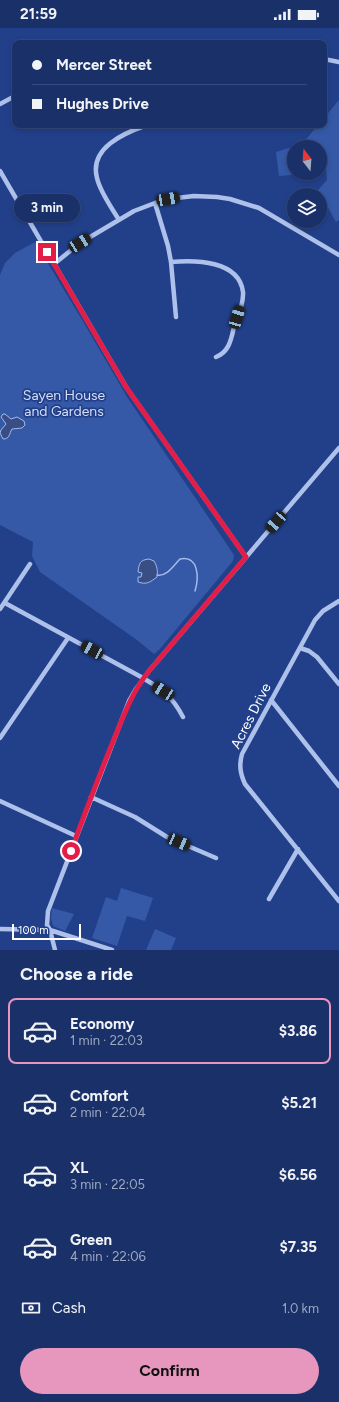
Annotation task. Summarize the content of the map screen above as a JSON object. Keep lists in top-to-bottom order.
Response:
{
  "streets": {
    "street": ["Acres Drive"]
  },
  "parks": ["Sayen House and Gardens"],
  "scale_bar": "100 m",
  "north": "top",
  "page": {
    "status": "21:59",
    "banner": ["Mercer Street", "Hughes Drive"],
    "bubble": "3 min",
    "scale": "100 m",
    "heading": "Choose a ride",
    "list": [
      {
        "name": "Economy",
        "note": "1 min · 22:03",
        "value": "$3.86"
      },
      {
        "name": "Comfort",
        "note": "2 min · 22:04",
        "value": "$5.21"
      },
      {
        "name": "XL",
        "note": "3 min · 22:05",
        "value": "$6.56"
      },
      {
        "name": "Green",
        "note": "4 min · 22:06",
        "value": "$7.35"
      }
    ],
    "pay": ["Cash", "1.0 km"],
    "buttons": "Confirm"
  }
}
